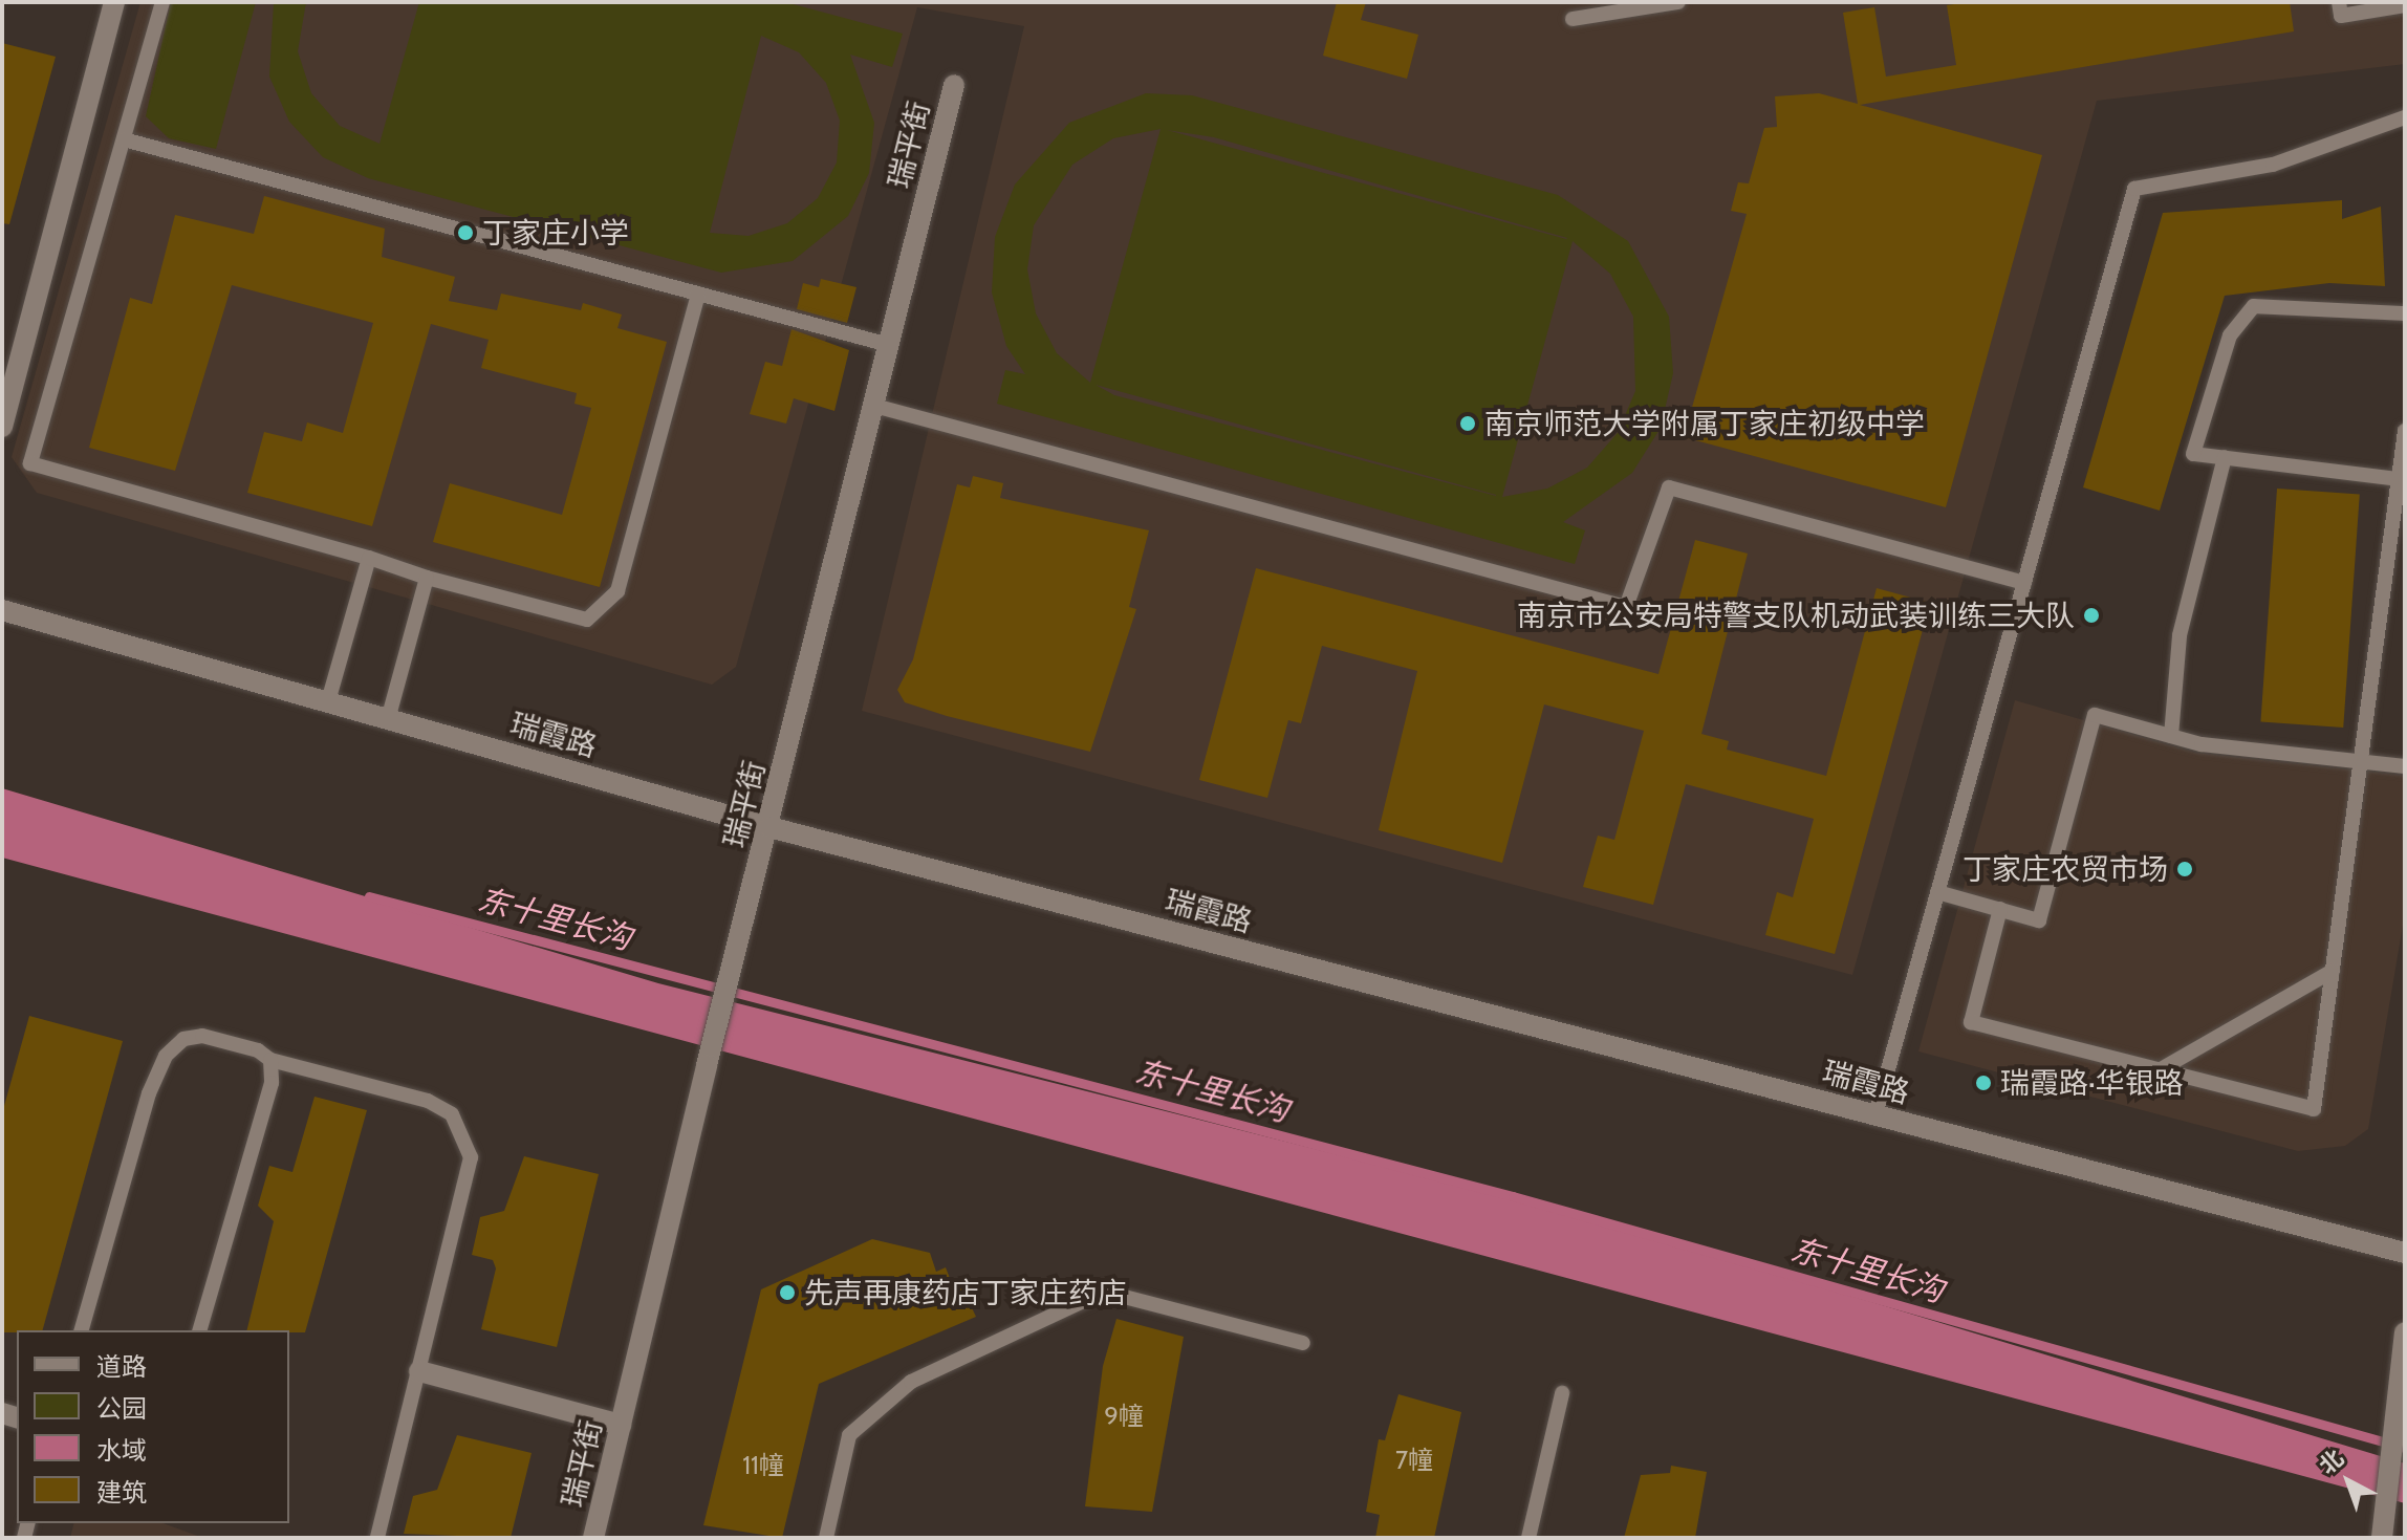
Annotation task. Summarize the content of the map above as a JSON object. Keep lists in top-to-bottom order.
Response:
{
  "streets": {
    "street": ["瑞平街", "瑞霞路"]
  },
  "crossings": [
    ["瑞平街", "瑞霞路"]
  ],
  "water": ["东十里长沟"],
  "places": [
    "丁家庄小学",
    "南京师范大学附属丁家庄初级中学",
    "南京市公安局特警支队机动武装训练三大队",
    "丁家庄农贸市场",
    "瑞霞路·华银路",
    "先声再康药店丁家庄药店"
  ],
  "house_numbers": ["9幢", "7幢", "11幢"],
  "legend": [
    "道路",
    "公园",
    "水域",
    "建筑"
  ],
  "north": "top left"
}
